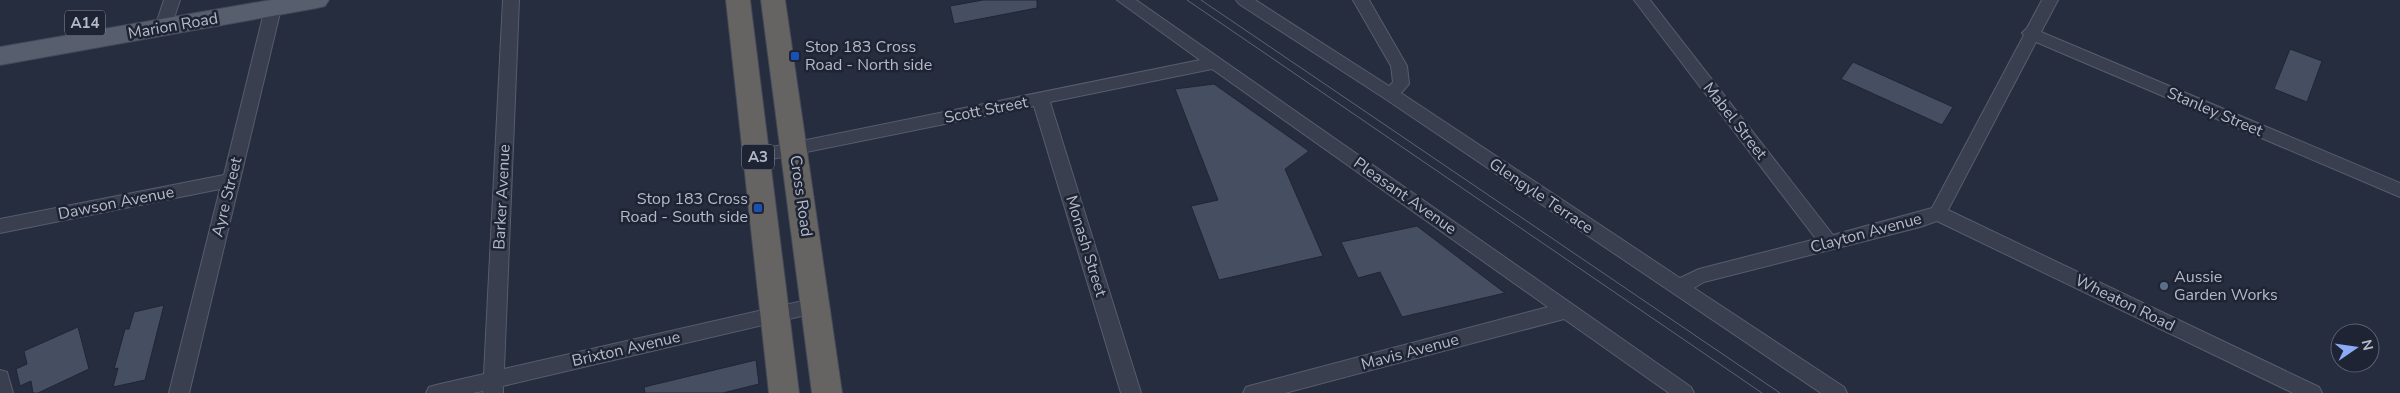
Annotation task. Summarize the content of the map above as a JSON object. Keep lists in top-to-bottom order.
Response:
{
  "streets": {
    "highway": ["A3", "Cross Road"],
    "main road": ["A14", "Marion Road"],
    "street": [
      "Scott Street",
      "Stanley Street",
      "Mabel Street",
      "Pleasant Avenue",
      "Glengyle Terrace",
      "Ayre Street",
      "Barker Avenue",
      "Dawson Avenue",
      "Clayton Avenue",
      "Monash Street",
      "Wheaton Road",
      "Brixton Avenue",
      "Mavis Avenue"
    ]
  },
  "crossings": [
    ["Marion Road", "Ayre Street"],
    ["Scott Street", "A3"],
    ["Scott Street", "Cross Road"],
    ["Scott Street", "Pleasant Avenue"],
    ["Scott Street", "Monash Street"],
    ["Stanley Street", "Clayton Avenue"],
    ["Mabel Street", "Clayton Avenue"],
    ["A3", "Brixton Avenue"],
    ["Cross Road", "Brixton Avenue"],
    ["Pleasant Avenue", "Mavis Avenue"],
    ["Glengyle Terrace", "Clayton Avenue"],
    ["Ayre Street", "Dawson Avenue"],
    ["Barker Avenue", "Brixton Avenue"],
    ["Clayton Avenue", "Wheaton Road"]
  ],
  "places": {
    "transit": ["Stop 183 Cross Road - North side", "Stop 183 Cross Road - South side"],
    "other": ["Aussie Garden Works"]
  },
  "north": "right"
}
